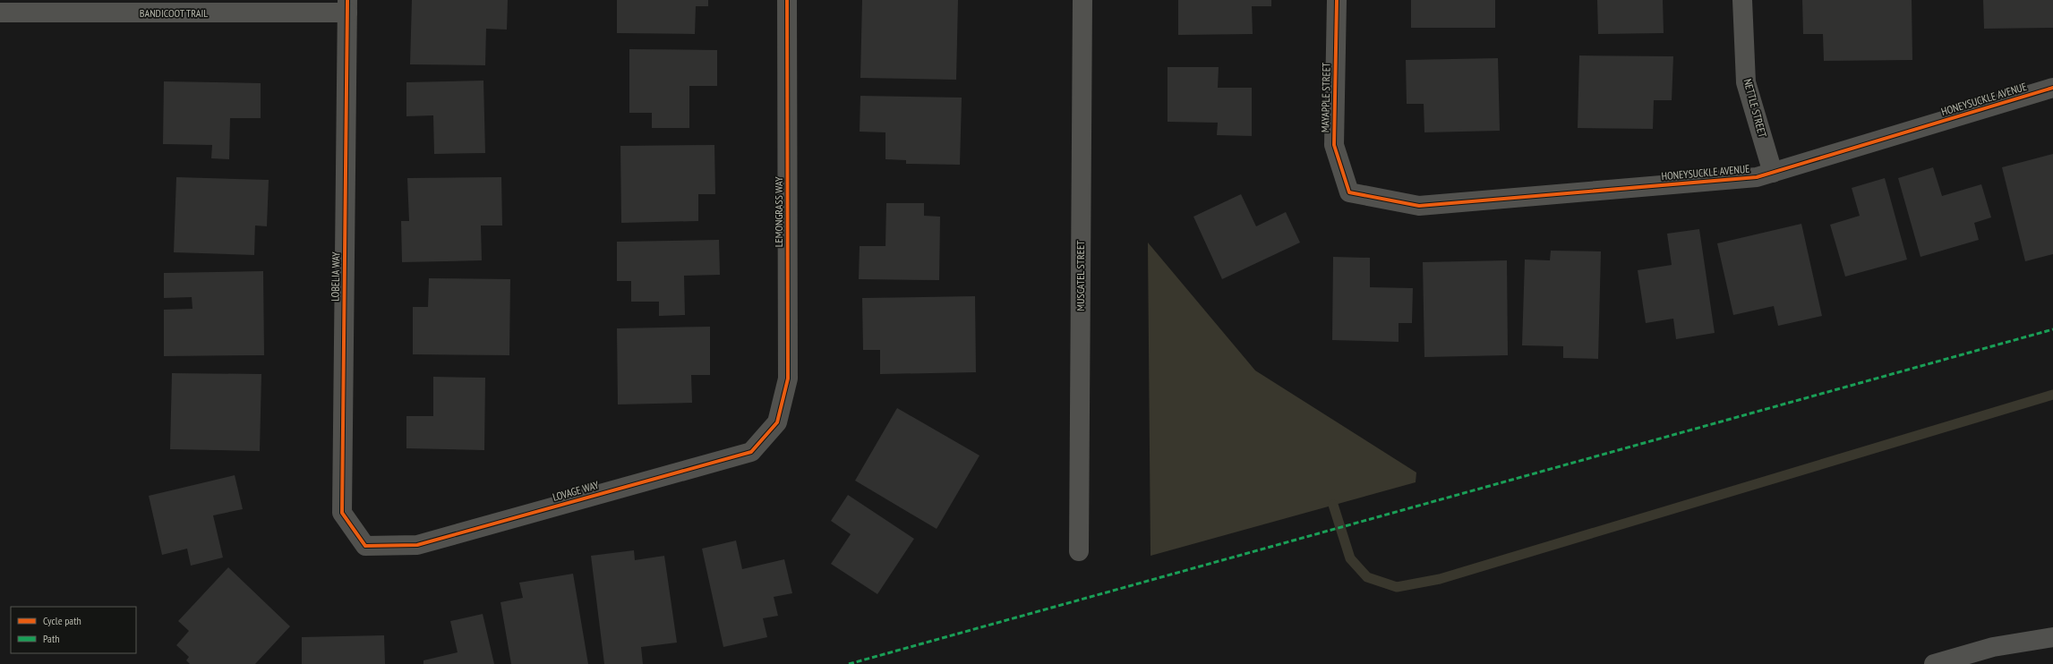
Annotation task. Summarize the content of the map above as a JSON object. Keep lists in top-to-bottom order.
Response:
{
  "streets": {
    "street": [
      "BANDICOOT TRAIL",
      "MAYAPPLE STREET",
      "HONEYSUCKLE AVENUE",
      "NETTLE STREET",
      "LEMONGRASS WAY",
      "MUSCATEL STREET",
      "LOBELIA WAY",
      "LOVAGE WAY"
    ]
  },
  "crossings": [
    ["BANDICOOT TRAIL", "LOBELIA WAY"],
    ["MAYAPPLE STREET", "HONEYSUCKLE AVENUE"],
    ["HONEYSUCKLE AVENUE", "NETTLE STREET"],
    ["LEMONGRASS WAY", "LOVAGE WAY"],
    ["LOBELIA WAY", "LOVAGE WAY"]
  ],
  "legend": ["Cycle path", "Path"]
}
